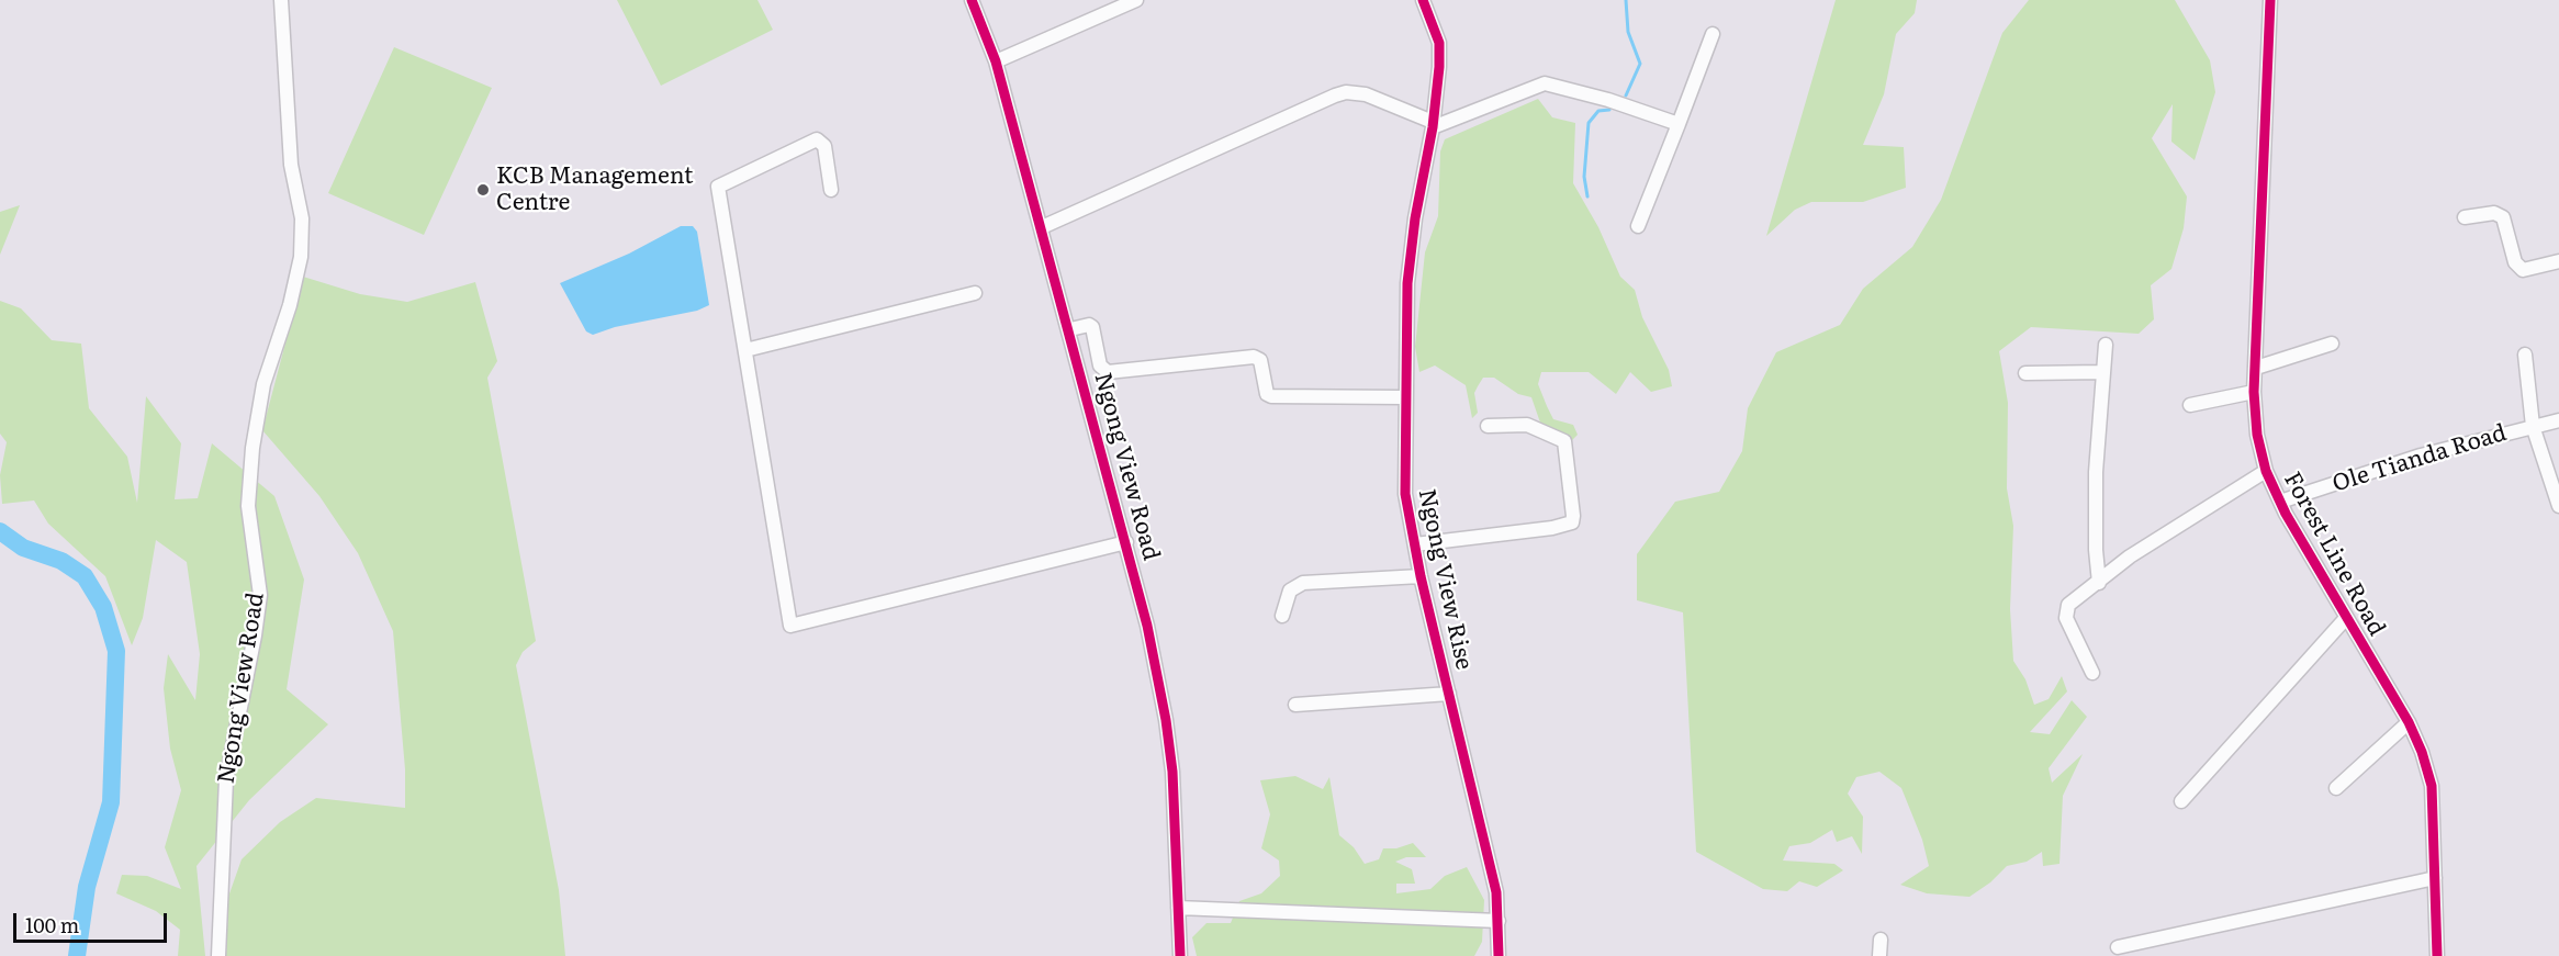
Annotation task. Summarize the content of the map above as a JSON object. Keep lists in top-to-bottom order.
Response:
{
  "streets": {
    "street": [
      "Ole Tianda Road",
      "Ngong View Road",
      "Forest Line Road",
      "Ngong View Rise"
    ]
  },
  "crossings": [
    ["Ole Tianda Road", "Forest Line Road"]
  ],
  "places": ["KCB Management Centre"],
  "scale_bar": "100 m"
}
